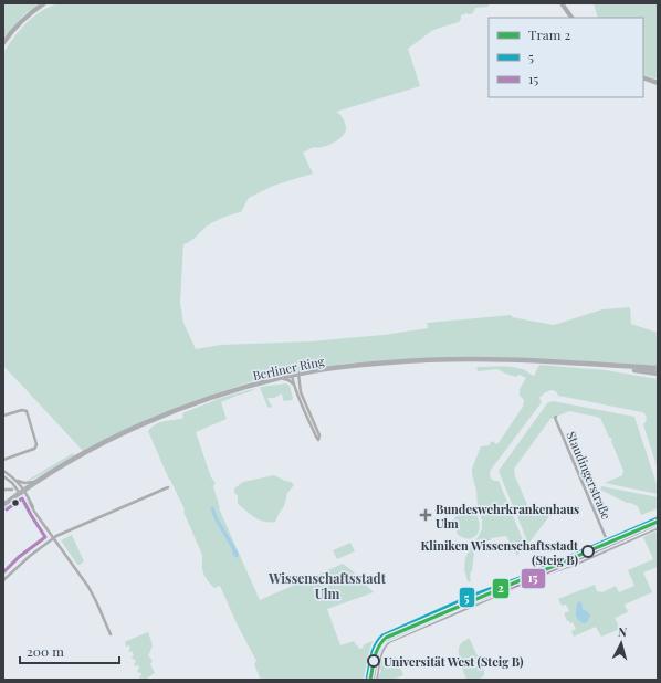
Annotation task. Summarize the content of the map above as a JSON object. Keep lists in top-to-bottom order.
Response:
{
  "streets": {
    "main road": ["Berliner Ring"],
    "street": ["Staudingerstraße"]
  },
  "districts": ["Wissenschaftsstadt Ulm"],
  "places": {
    "health": ["Bundeswehrkrankenhaus Ulm"],
    "other": ["Kliniken Wissenschaftsstadt (Steig B)", "Universität West (Steig B)"]
  },
  "lines": ["transit line 15", "transit line 5", "tram line 2"],
  "legend": ["Tram 2", "5", "15"],
  "scale_bar": "200 m",
  "north": "top"
}
